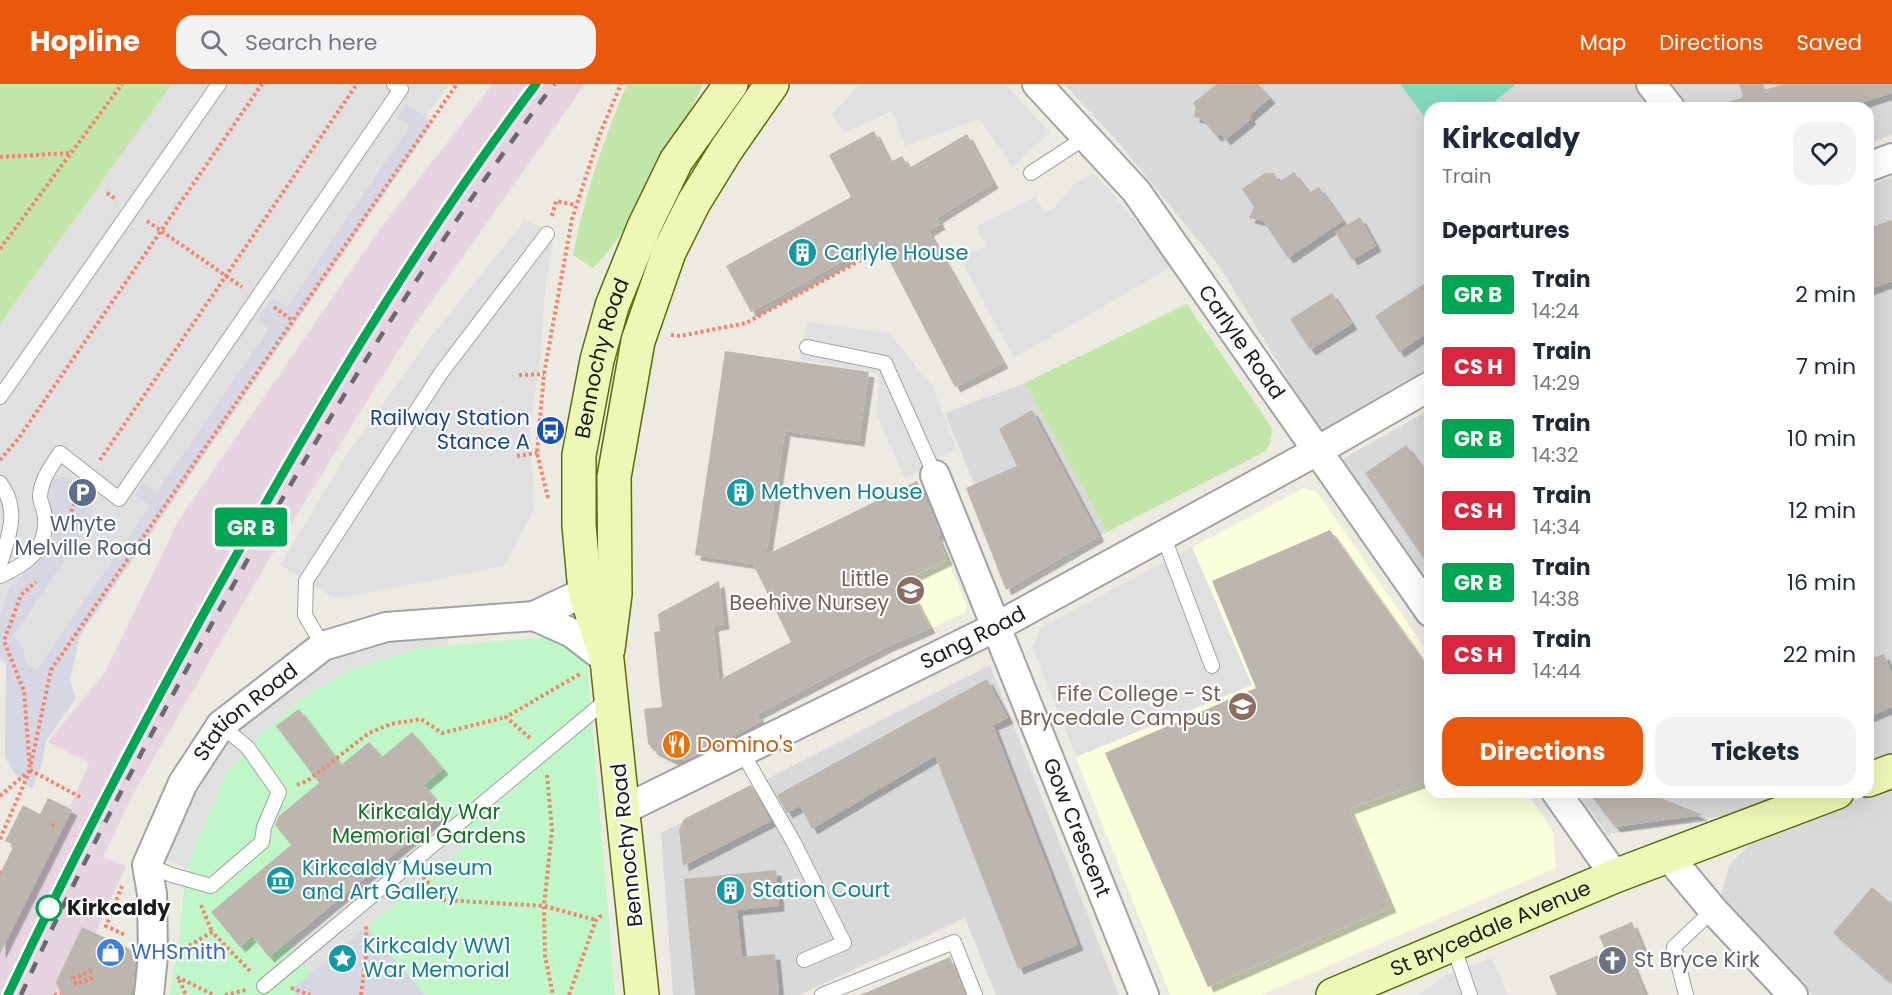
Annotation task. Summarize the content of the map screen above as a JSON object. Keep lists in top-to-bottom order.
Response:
{
  "streets": {
    "main road": ["Bennochy Road", "St Brycedale Avenue"],
    "street": [
      "Carlyle Road",
      "Sang Road",
      "Station Road",
      "Gow Crescent"
    ]
  },
  "crossings": [
    ["Carlyle Road", "Sang Road"],
    ["Bennochy Road", "Sang Road"],
    ["Bennochy Road", "Station Road"],
    ["Sang Road", "Gow Crescent"]
  ],
  "parks": ["Kirkcaldy War Memorial Gardens"],
  "places": {
    "building": ["Carlyle House", "Methven House", "Station Court"],
    "bus stop": ["Railway Station Stance A"],
    "parking": ["Whyte Melville Road"],
    "school or university": ["Little Beehive Nursey", "Fife College - St Brycedale Campus"],
    "restaurant": ["Domino's"],
    "museum": ["Kirkcaldy Museum and Art Gallery"],
    "other": ["Kirkcaldy"],
    "shop": ["WHSmith"],
    "place": ["Kirkcaldy WW1 War Memorial"],
    "church": ["St Bryce Kirk"]
  },
  "page": {
    "header": "Hopline",
    "search": "Search here",
    "nav": ["Map", "Directions", "Saved"],
    "on_map": "GR B",
    "heading": [
      ["Kirkcaldy", "Train"],
      "Departures"
    ],
    "list": [
      {
        "mark": "GR B",
        "name": "Train",
        "note": "14:24",
        "value": "2 min"
      },
      {
        "mark": "CS H",
        "name": "Train",
        "note": "14:29",
        "value": "7 min"
      },
      {
        "mark": "GR B",
        "name": "Train",
        "note": "14:32",
        "value": "10 min"
      },
      {
        "mark": "CS H",
        "name": "Train",
        "note": "14:34",
        "value": "12 min"
      },
      {
        "mark": "GR B",
        "name": "Train",
        "note": "14:38",
        "value": "16 min"
      },
      {
        "mark": "CS H",
        "name": "Train",
        "note": "14:44",
        "value": "22 min"
      }
    ],
    "buttons": ["Directions", "Tickets"]
  }
}
